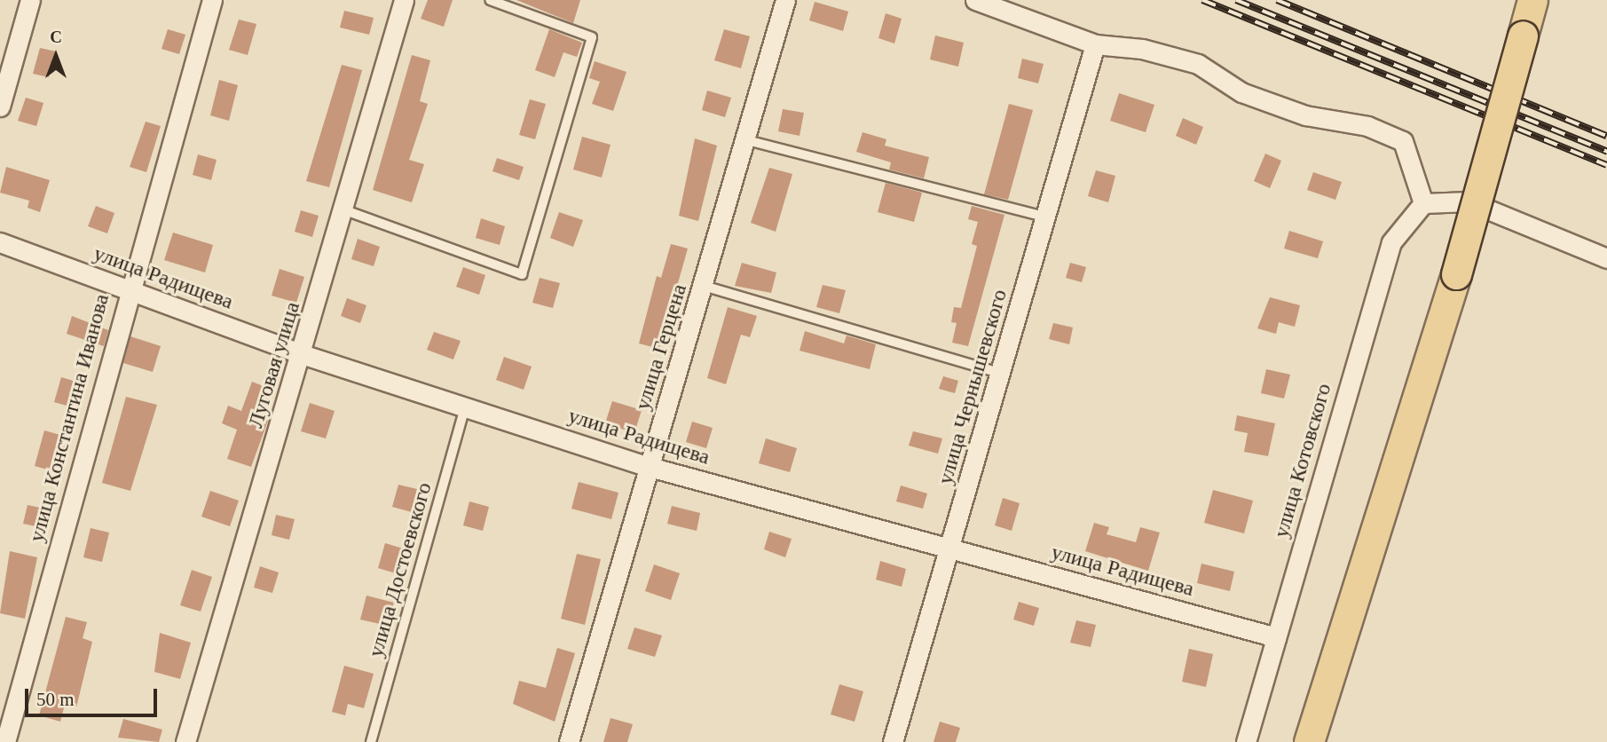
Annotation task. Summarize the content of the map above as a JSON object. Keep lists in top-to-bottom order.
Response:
{
  "streets": {
    "street": [
      "улица Радищева",
      "улица Герцена",
      "Луговая улица",
      "улица Чернышевского",
      "улица Константина Иванова",
      "улица Котовского"
    ],
    "lane": ["улица Достоевского"]
  },
  "crossings": [
    ["улица Радищева", "улица Герцена"],
    ["улица Радищева", "Луговая улица"],
    ["улица Радищева", "улица Чернышевского"],
    ["улица Радищева", "улица Константина Иванова"],
    ["улица Радищева", "улица Котовского"],
    ["улица Радищева", "улица Достоевского"]
  ],
  "scale_bar": "50 m",
  "north": "top"
}
